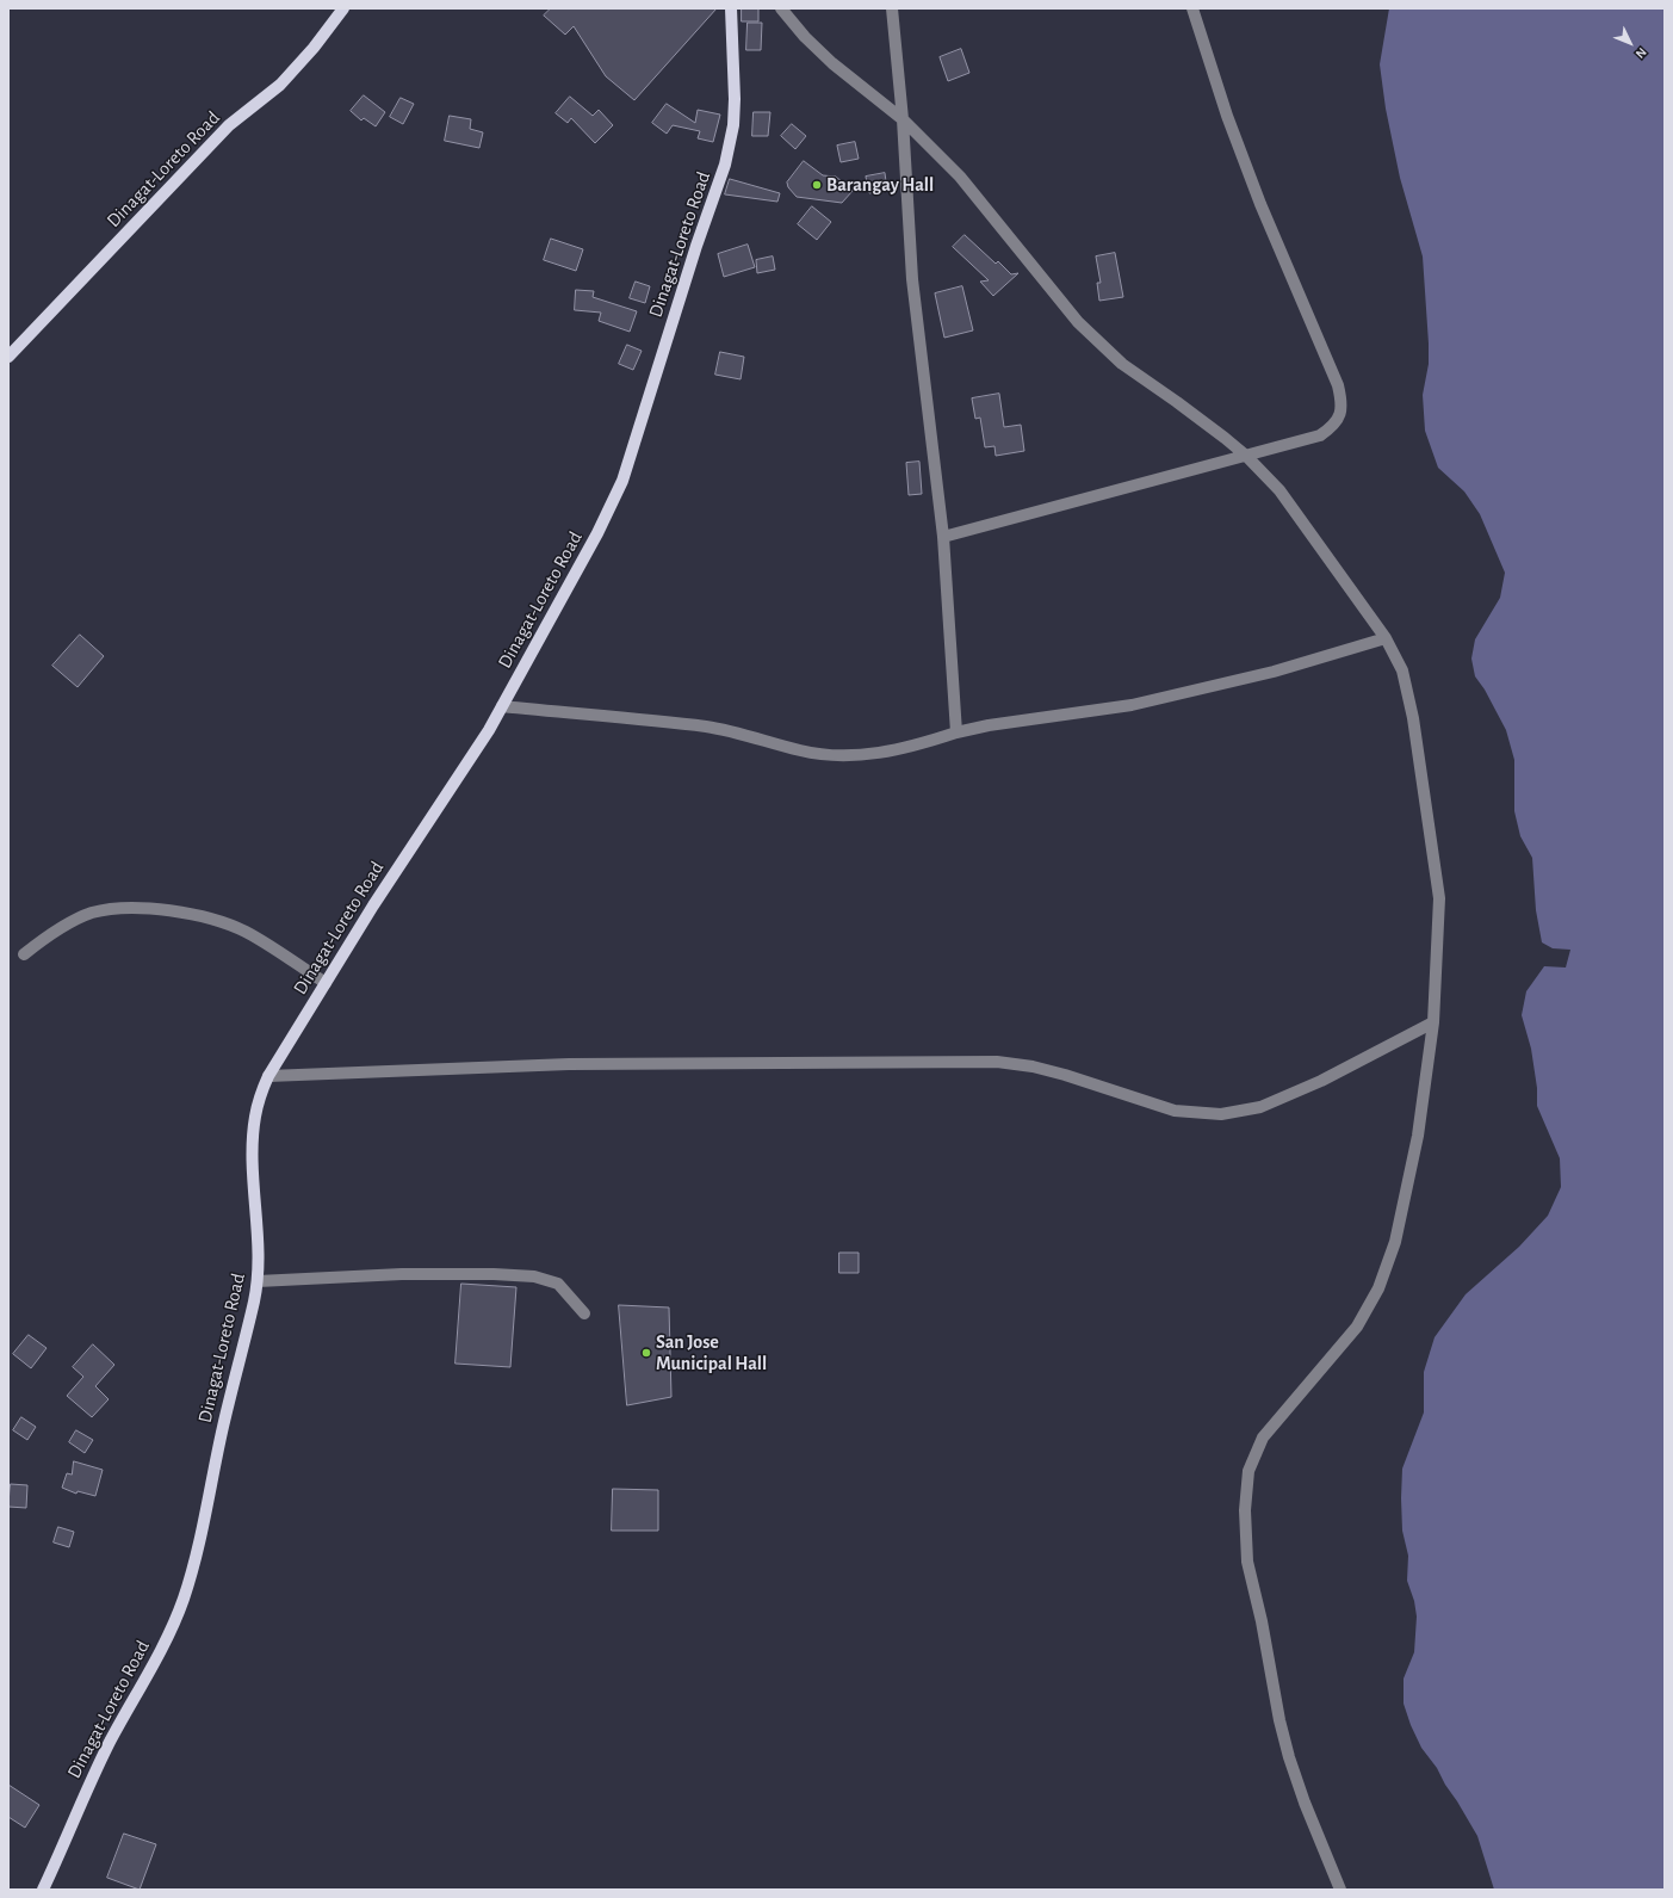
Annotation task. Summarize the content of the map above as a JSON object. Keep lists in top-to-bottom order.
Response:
{
  "streets": {
    "main road": ["Dinagat-Loreto Road"]
  },
  "places": ["Barangay Hall", "San Jose Municipal Hall"],
  "north": "bottom right"
}
